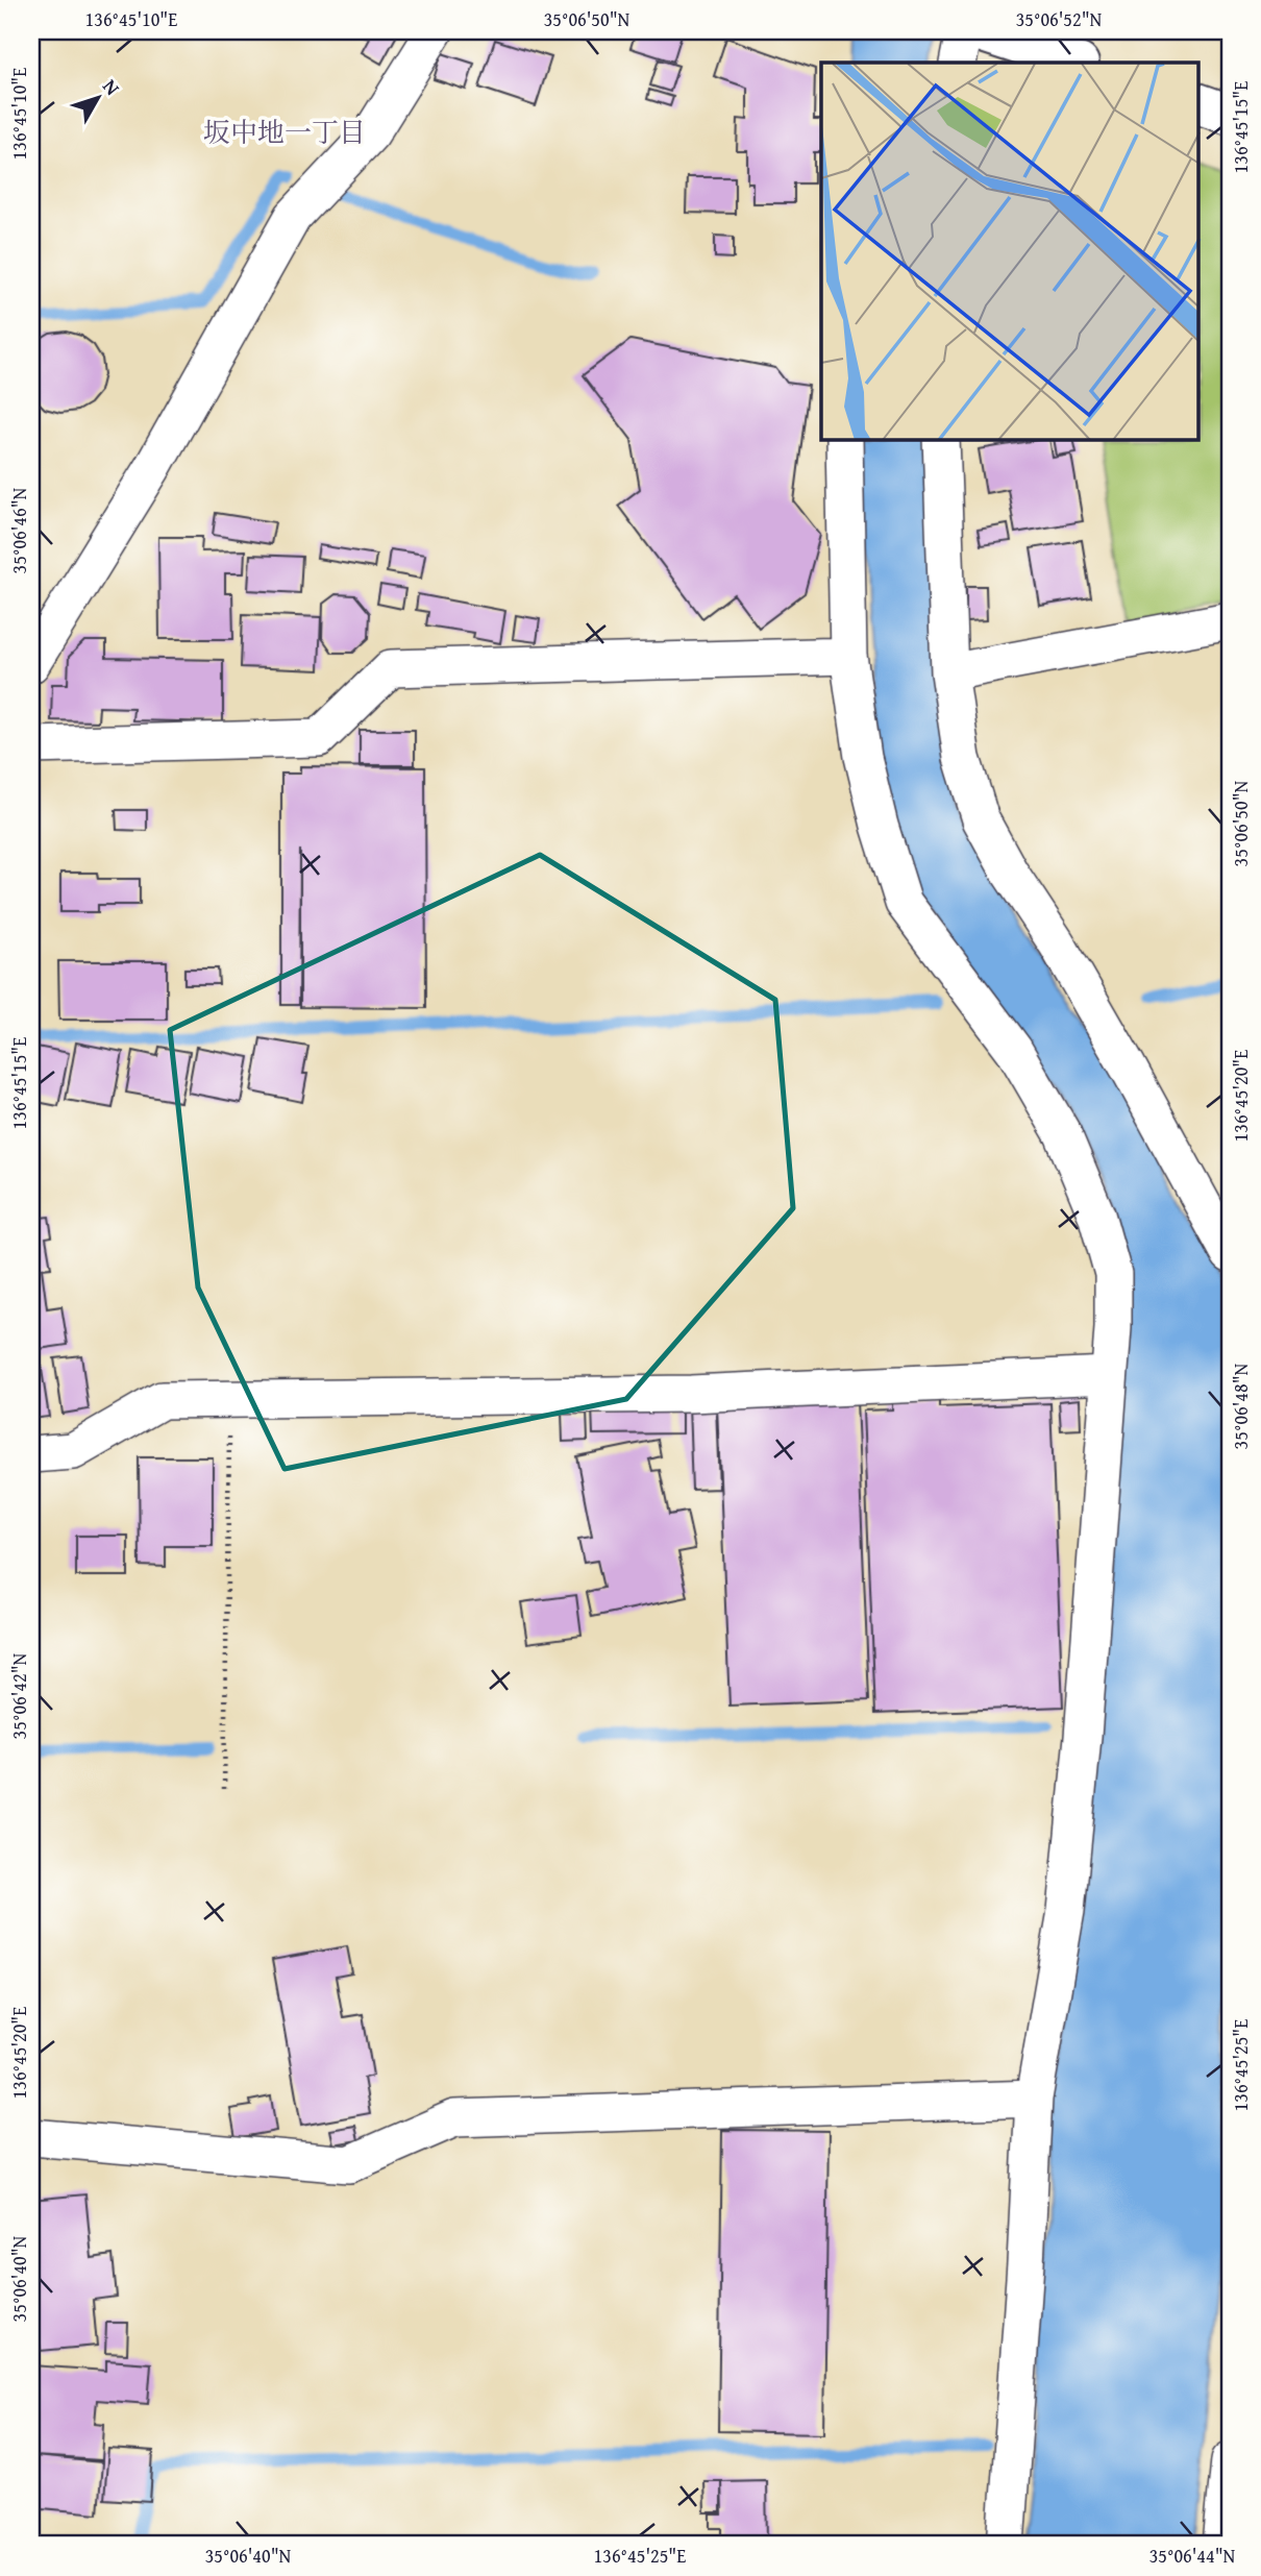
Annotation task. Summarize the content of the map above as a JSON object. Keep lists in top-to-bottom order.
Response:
{
  "districts": ["坂中地一丁目"],
  "north": "top right",
  "coordinates": [
    "136°45'10\"E",
    "35°06'50\"N",
    "35°06'52\"N",
    "136°45'15\"E",
    "35°06'46\"N",
    "136°45'20\"E",
    "35°06'48\"N",
    "35°06'42\"N",
    "136°45'25\"E",
    "35°06'40\"N",
    "35°06'44\"N"
  ]
}
